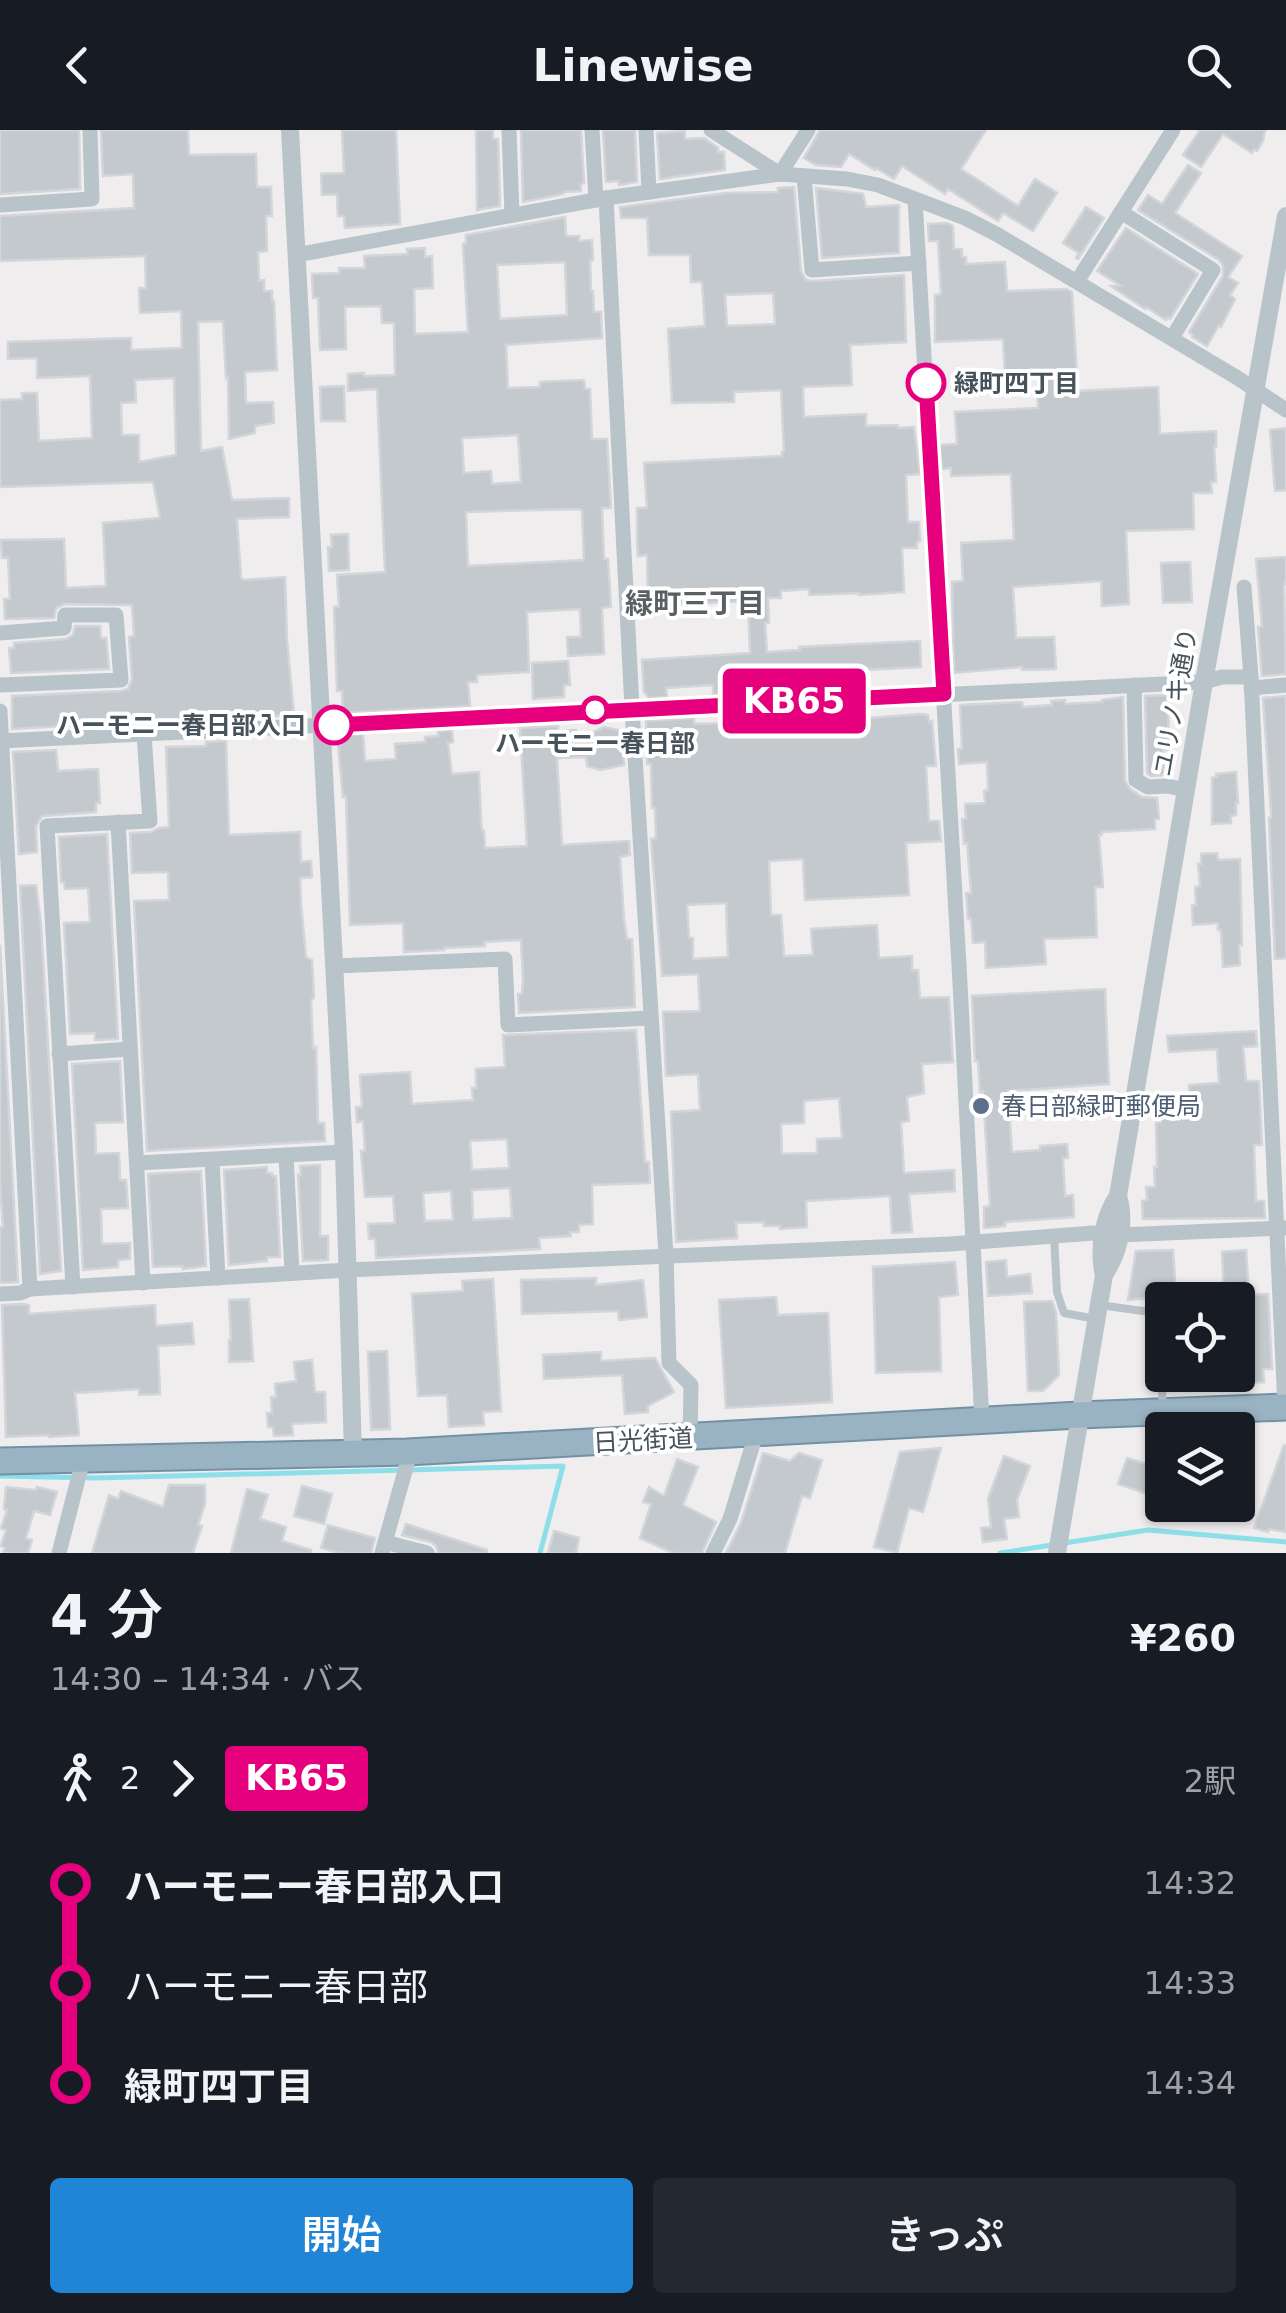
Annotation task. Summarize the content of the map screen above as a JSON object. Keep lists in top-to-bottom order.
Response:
{
  "streets": {
    "highway": ["日光街道"],
    "street": ["ユリノキ通り"]
  },
  "crossings": [
    ["ユリノキ通り", "日光街道"]
  ],
  "districts": ["緑町三丁目"],
  "places": [
    "緑町四丁目",
    "ハーモニー春日部",
    "ハーモニー春日部入口",
    "春日部緑町郵便局"
  ],
  "lines": ["bus line KB65"],
  "page": {
    "header": "Linewise",
    "on_map": "KB65",
    "heading": ["4 分", "14:30 – 14:34 · バス", "¥260"],
    "legs": ["2", "KB65", "2駅"],
    "list": [
      {
        "name": "ハーモニー春日部入口",
        "value": "14:32"
      },
      {
        "name": "ハーモニー春日部",
        "value": "14:33"
      },
      {
        "name": "緑町四丁目",
        "value": "14:34"
      }
    ],
    "buttons": ["開始", "きっぷ"]
  }
}
